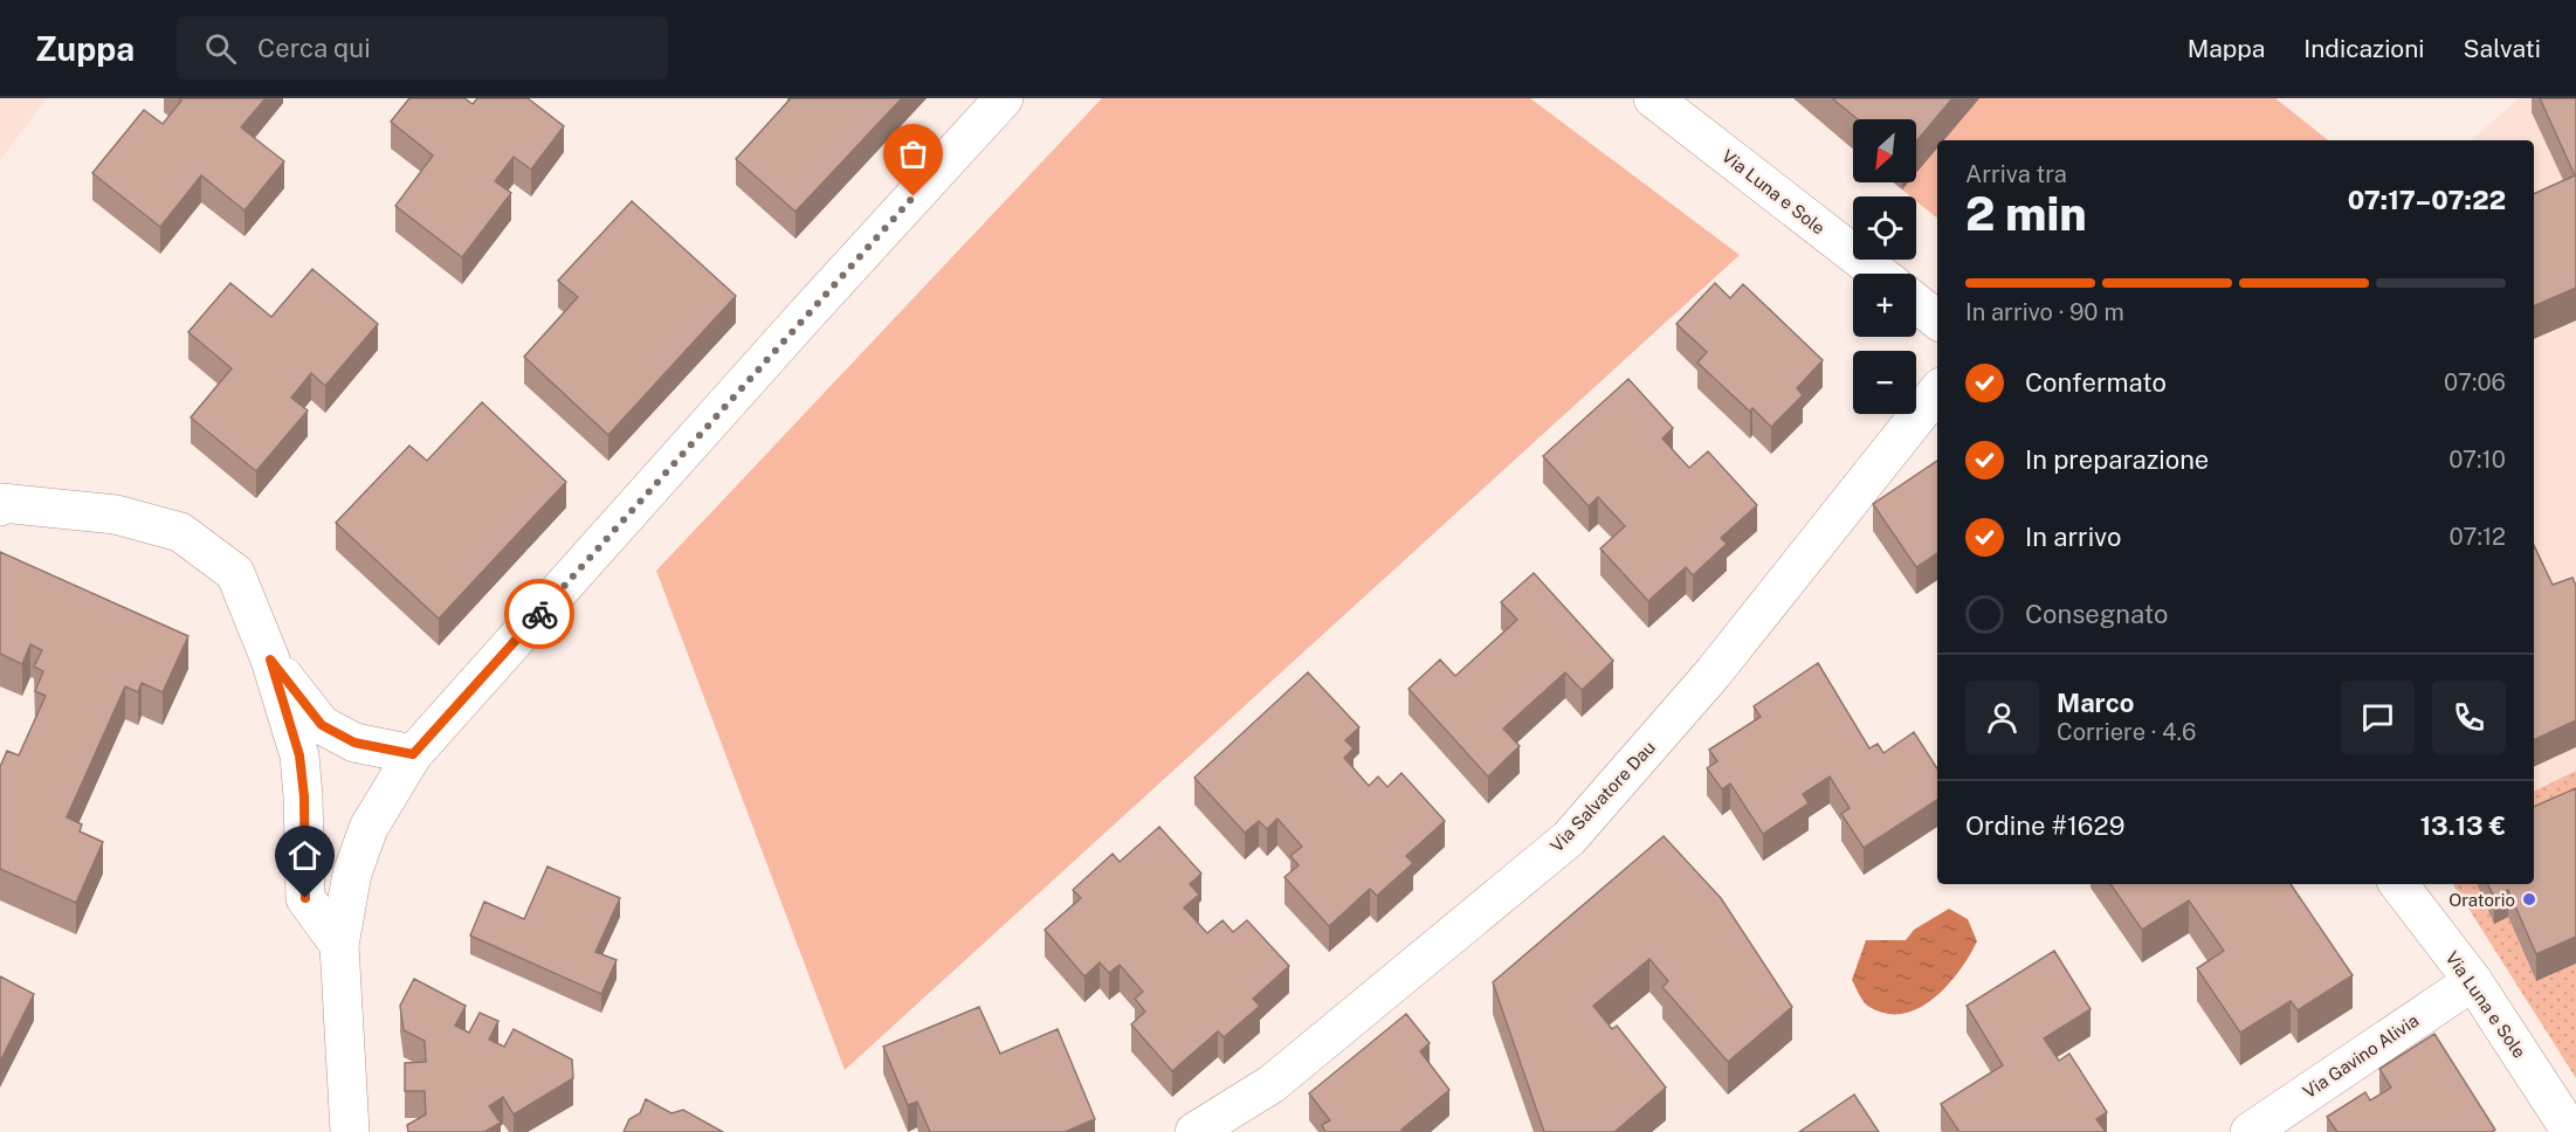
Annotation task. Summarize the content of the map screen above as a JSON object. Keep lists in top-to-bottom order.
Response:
{
  "streets": {
    "street": ["Via Luna e Sole", "Via Salvatore Dau", "Via Gavino Alivia"]
  },
  "crossings": [
    ["Via Luna e Sole", "Via Gavino Alivia"]
  ],
  "places": ["Oratorio"],
  "north": "bottom left",
  "page": {
    "header": "Zuppa",
    "search": "Cerca qui",
    "nav": ["Mappa", "Indicazioni", "Salvati"],
    "map_buttons": ["+", "−"],
    "heading": ["2 min", "Arriva tra", "07:17–07:22"],
    "panel": [
      "Marco",
      "Corriere · 4.6",
      "Ordine #1629",
      "13.13 €"
    ],
    "bar": "In arrivo · 90 m",
    "list": [
      ["Confermato", "07:06"],
      ["In preparazione", "07:10"],
      ["In arrivo", "07:12"],
      "Consegnato"
    ]
  }
}
